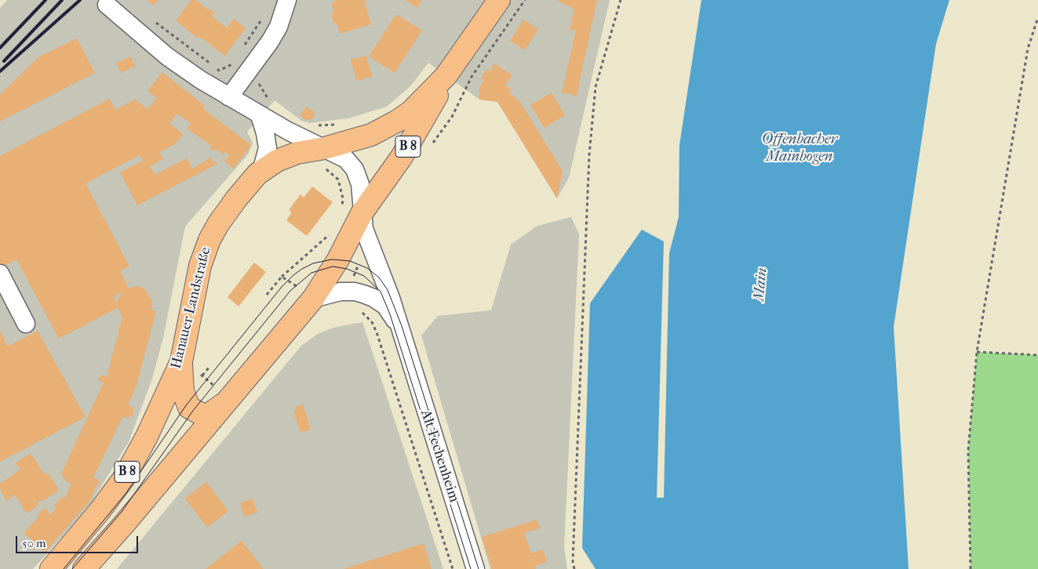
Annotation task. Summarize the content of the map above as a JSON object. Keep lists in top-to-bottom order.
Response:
{
  "streets": {
    "main road": ["B 8", "Hanauer Landstraße"],
    "street": ["Alt-Fechenheim"]
  },
  "crossings": [
    ["Hanauer Landstraße", "Alt-Fechenheim"]
  ],
  "water": ["Offenbacher Mainbogen", "Main"],
  "scale_bar": "50 m"
}
